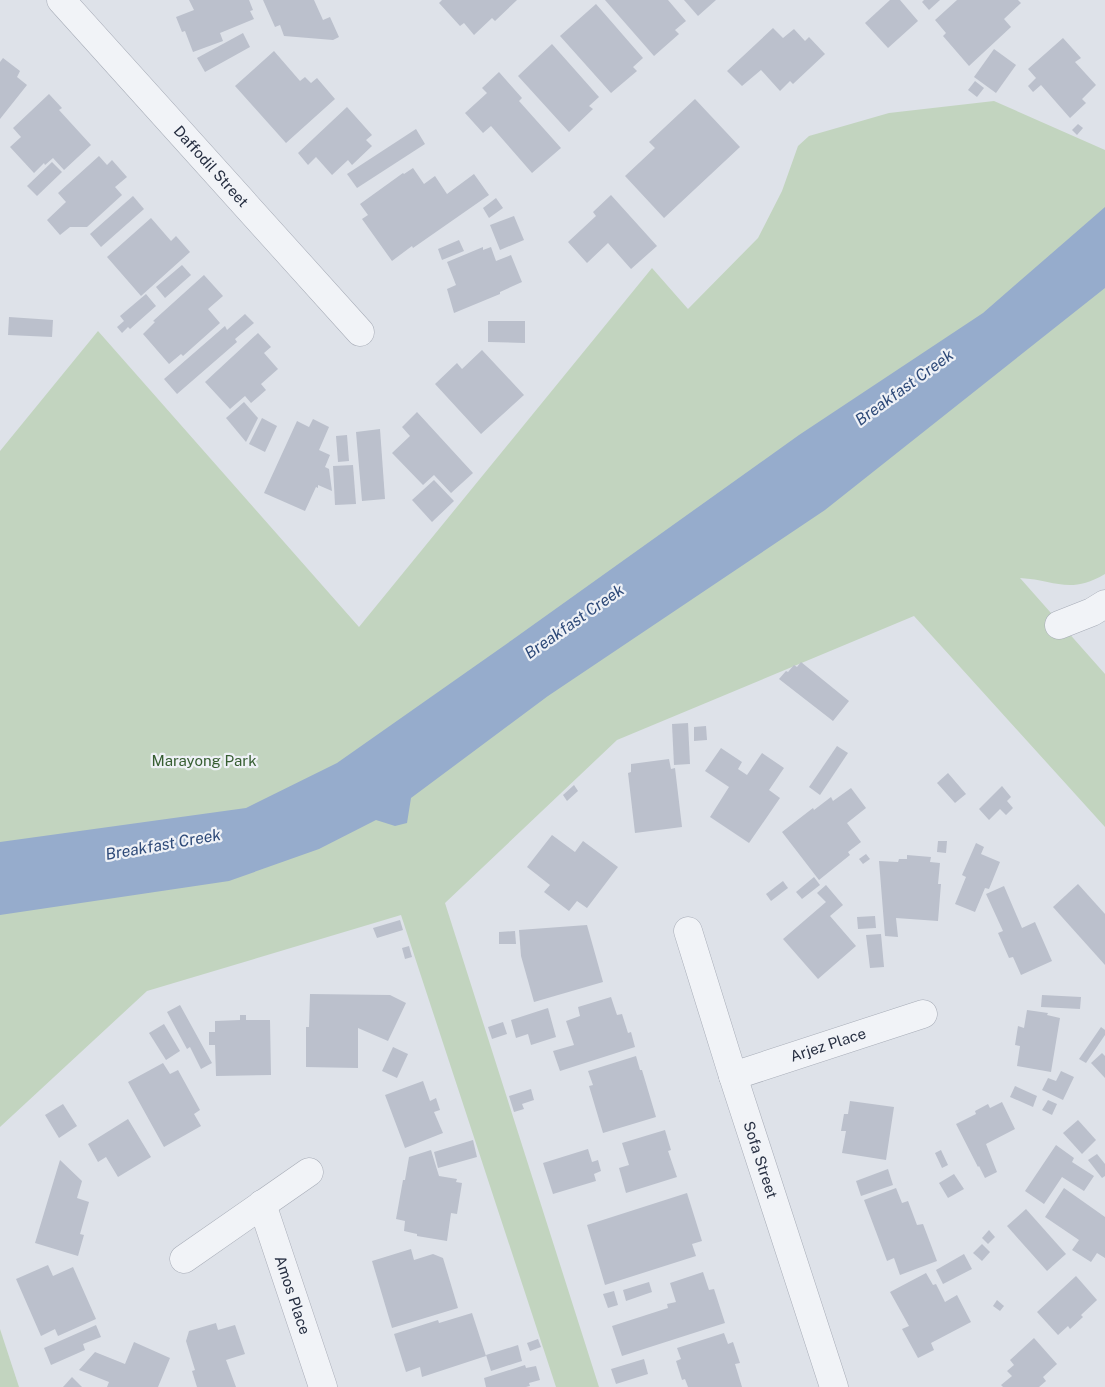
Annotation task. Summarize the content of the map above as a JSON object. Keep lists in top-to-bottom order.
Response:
{
  "streets": {
    "street": [
      "Daffodil Street",
      "Arjez Place",
      "Sofa Street",
      "Amos Place"
    ]
  },
  "crossings": [
    ["Arjez Place", "Sofa Street"]
  ],
  "water": ["Breakfast Creek"],
  "parks": ["Marayong Park"]
}
